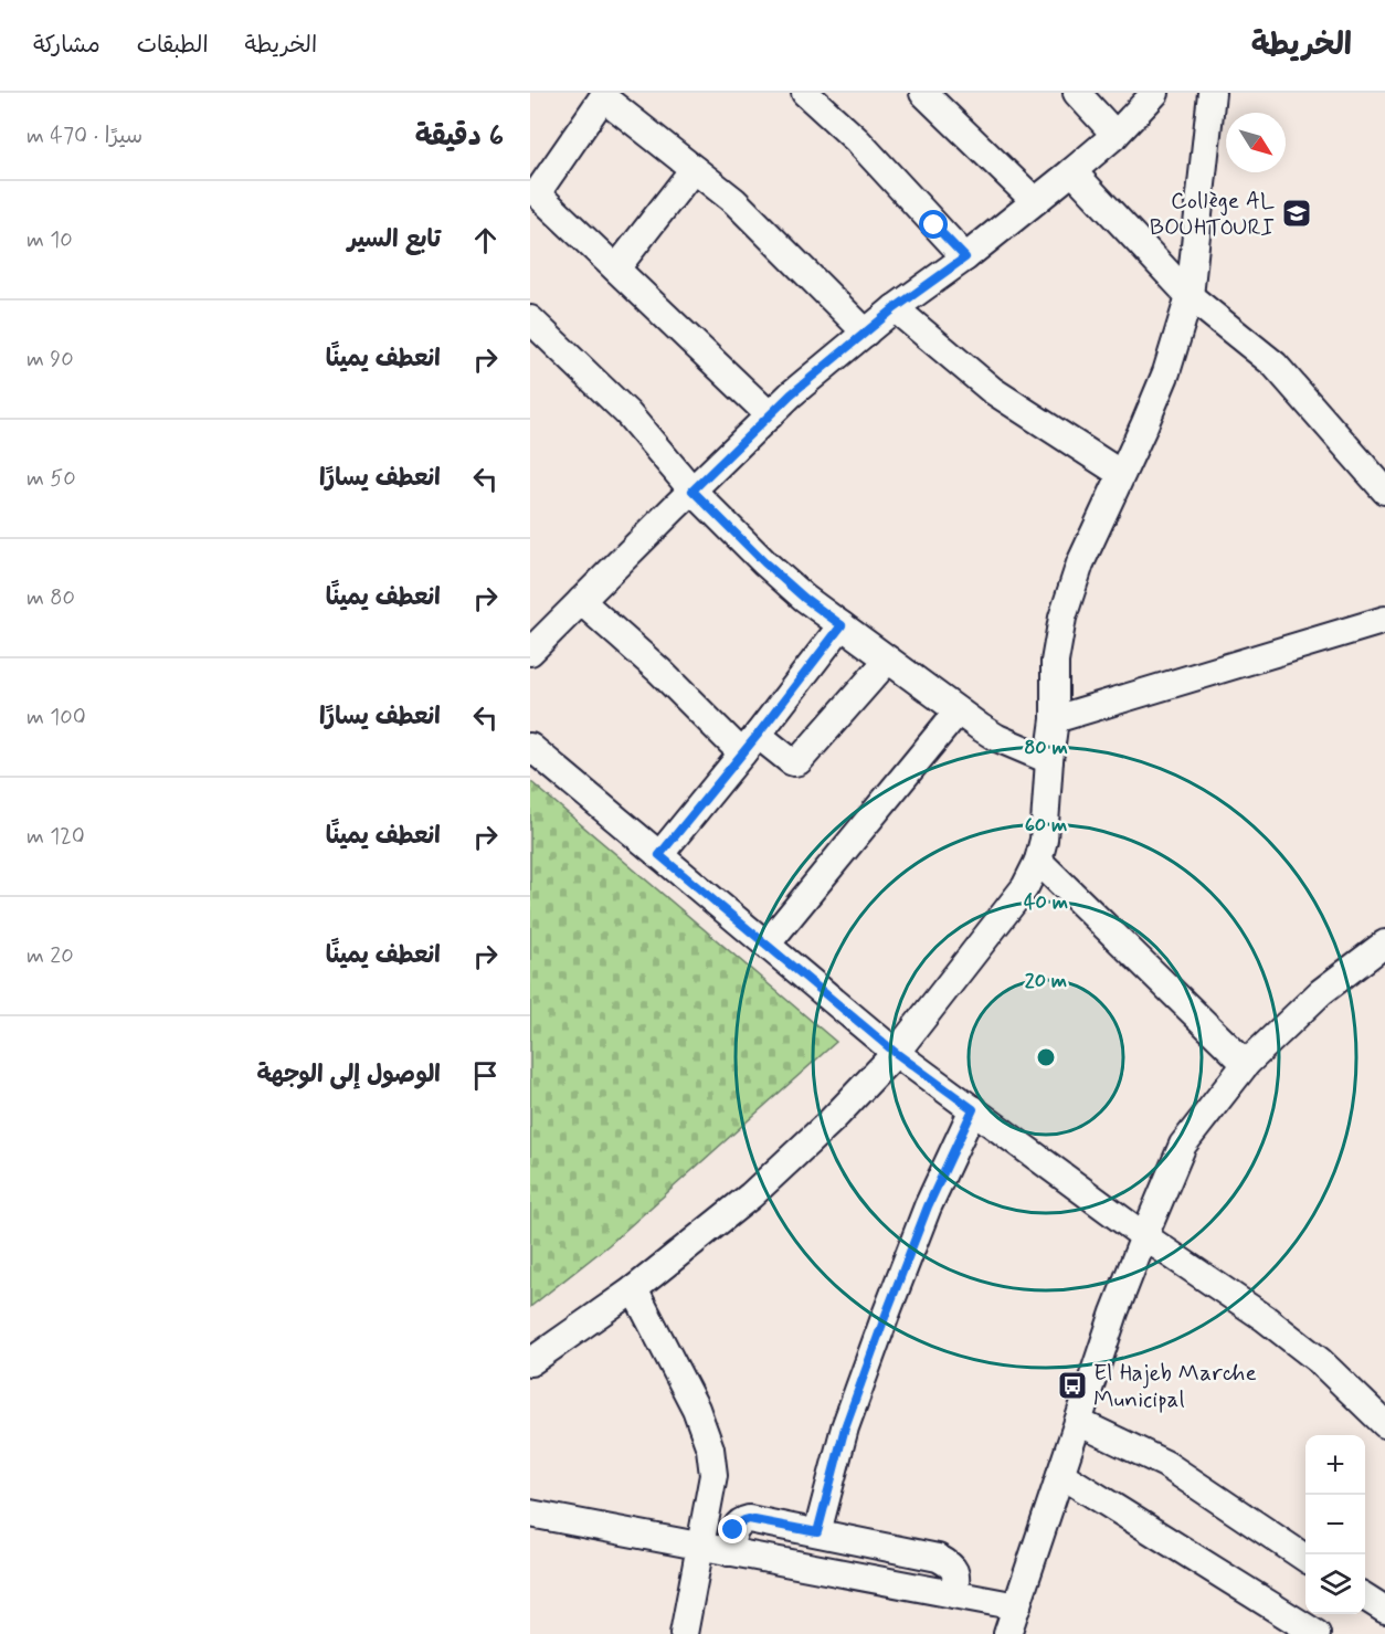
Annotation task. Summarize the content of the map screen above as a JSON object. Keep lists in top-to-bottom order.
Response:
{
  "places": {
    "school or university": ["Collège AL BOUHTOURI"],
    "bus stop": ["El Hajeb Marche Municipal"]
  },
  "north": "bottom right",
  "page": {
    "header": "الخريطة",
    "nav": ["الخريطة", "الطبقات", "مشاركة"],
    "heading": ["6 دقيقة", "سيرًا · 470 m"],
    "list": [
      ["تابع السير", "10 m"],
      ["انعطف يمينًا", "90 m"],
      ["انعطف يسارًا", "50 m"],
      ["انعطف يمينًا", "80 m"],
      ["انعطف يسارًا", "100 m"],
      ["انعطف يمينًا", "120 m"],
      ["انعطف يمينًا", "20 m"],
      "الوصول إلى الوجهة"
    ],
    "map_buttons": ["+", "−"]
  },
  "rings": [
    "80 m",
    "60 m",
    "40 m",
    "20 m"
  ]
}
